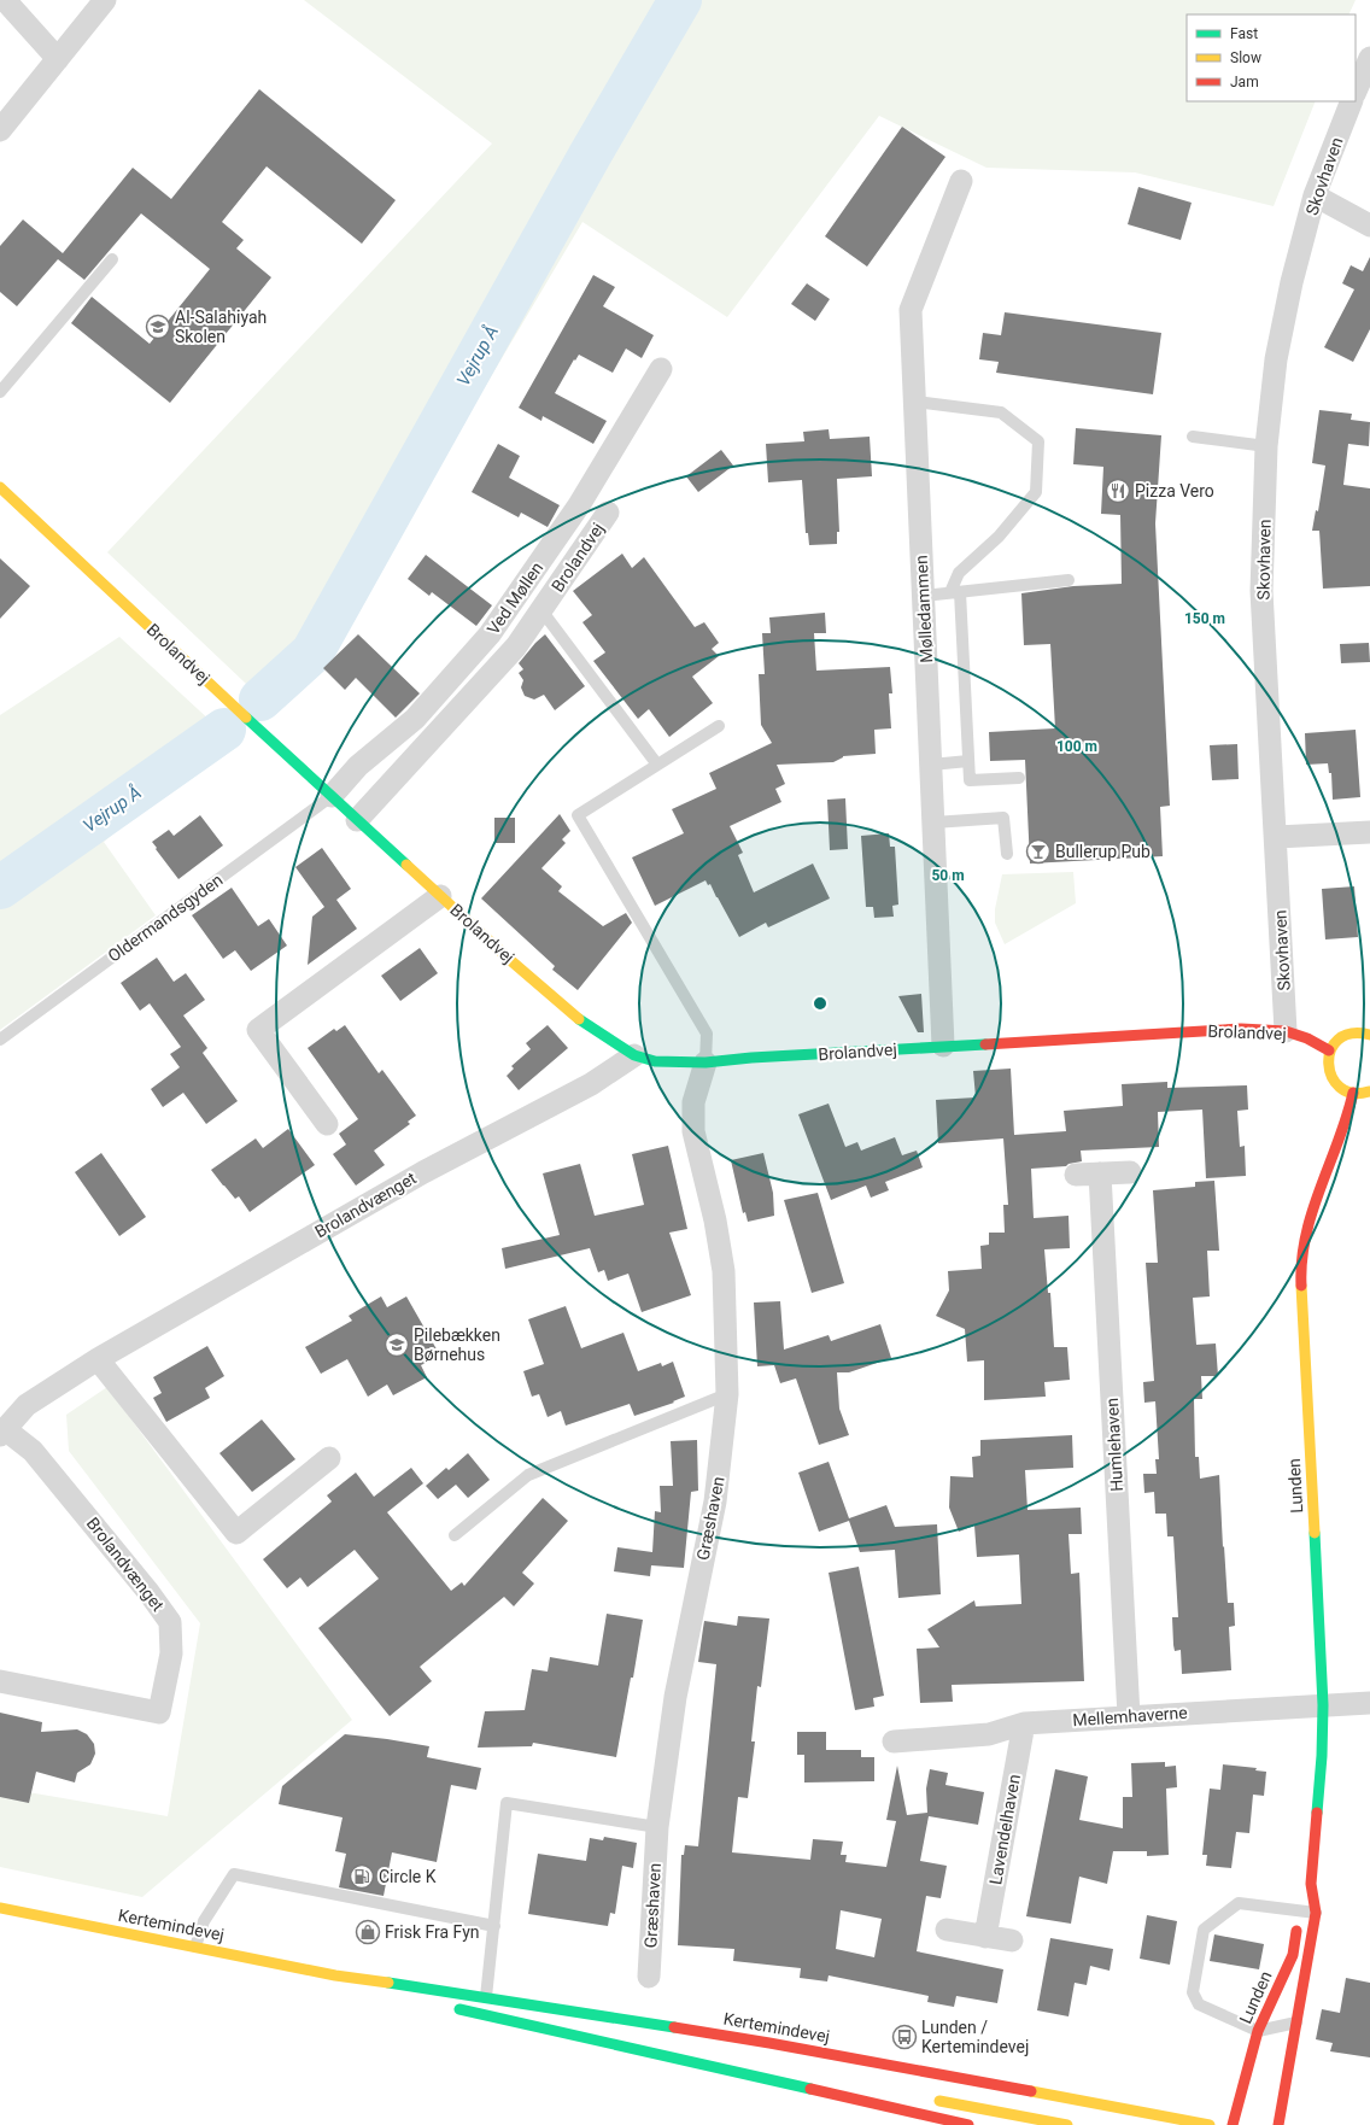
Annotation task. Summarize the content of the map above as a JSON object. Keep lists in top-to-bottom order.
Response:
{
  "streets": {
    "street": [
      "Skovhaven",
      "Brolandvej",
      "Ved Møllen",
      "Mølledammen",
      "Brolandvænget",
      "Humlehaven",
      "Lunden",
      "Græshaven",
      "Mellemhaverne",
      "Lavendelhaven",
      "Kertemindevej"
    ],
    "lane": ["Oldermandsgyden"]
  },
  "crossings": [
    ["Skovhaven", "Brolandvej"],
    ["Brolandvej", "Ved Møllen"],
    ["Brolandvej", "Mølledammen"],
    ["Brolandvej", "Oldermandsgyden"],
    ["Brolandvej", "Brolandvænget"],
    ["Brolandvej", "Græshaven"],
    ["Ved Møllen", "Oldermandsgyden"],
    ["Humlehaven", "Mellemhaverne"],
    ["Lunden", "Mellemhaverne"],
    ["Mellemhaverne", "Lavendelhaven"]
  ],
  "water": ["Vejrup Å"],
  "places": {
    "school or university": ["Al-Salahiyah Skolen", "Pilebækken Børnehus"],
    "restaurant": ["Pizza Vero"],
    "bar": ["Bullerup Pub"],
    "fuel station": ["Circle K"],
    "shop": ["Frisk Fra Fyn"],
    "bus stop": ["Lunden / Kertemindevej"]
  },
  "legend": ["Fast", "Slow", "Jam"],
  "rings": ["150 m", "100 m", "50 m"]
}
